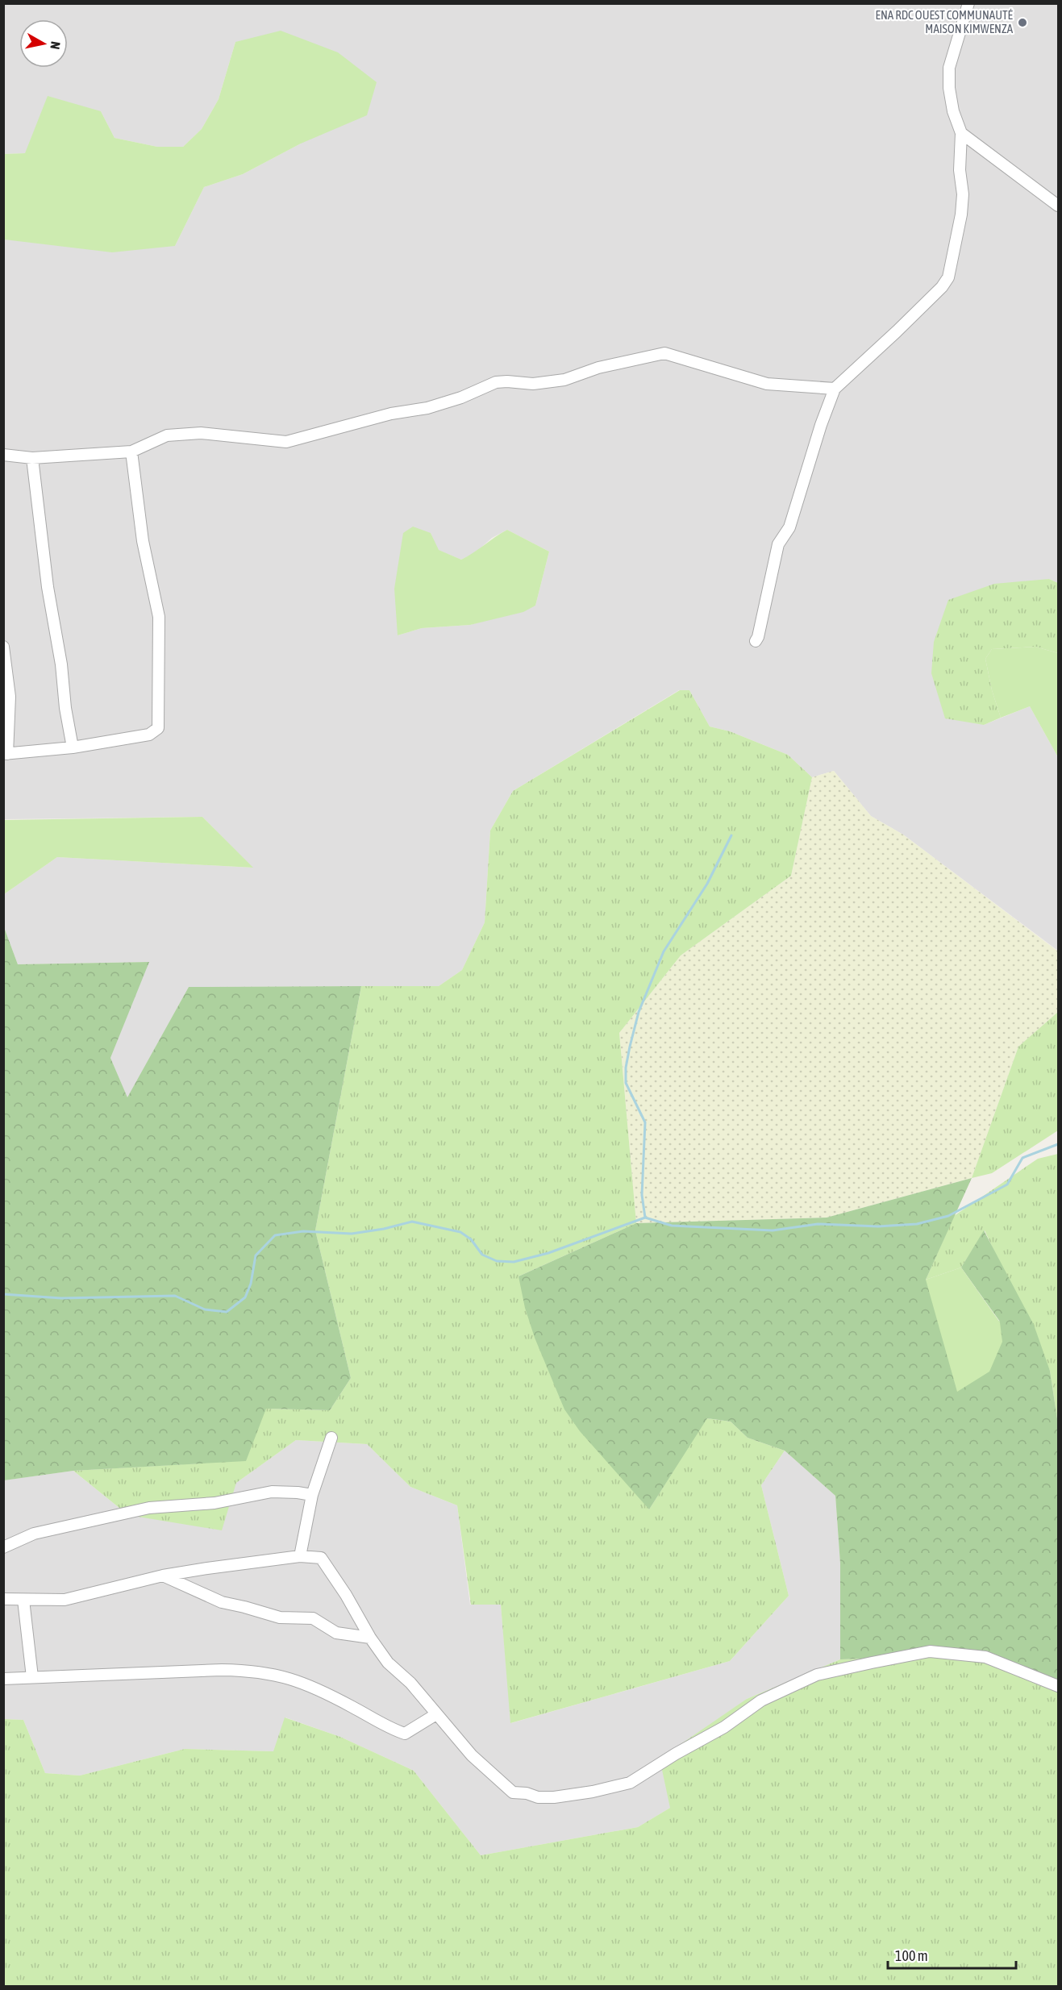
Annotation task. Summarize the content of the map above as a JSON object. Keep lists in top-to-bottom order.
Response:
{
  "places": ["ENA RDC OUEST COMMUNAUTÉ MAISON KIMWENZA"],
  "scale_bar": "100 m",
  "north": "right"
}
